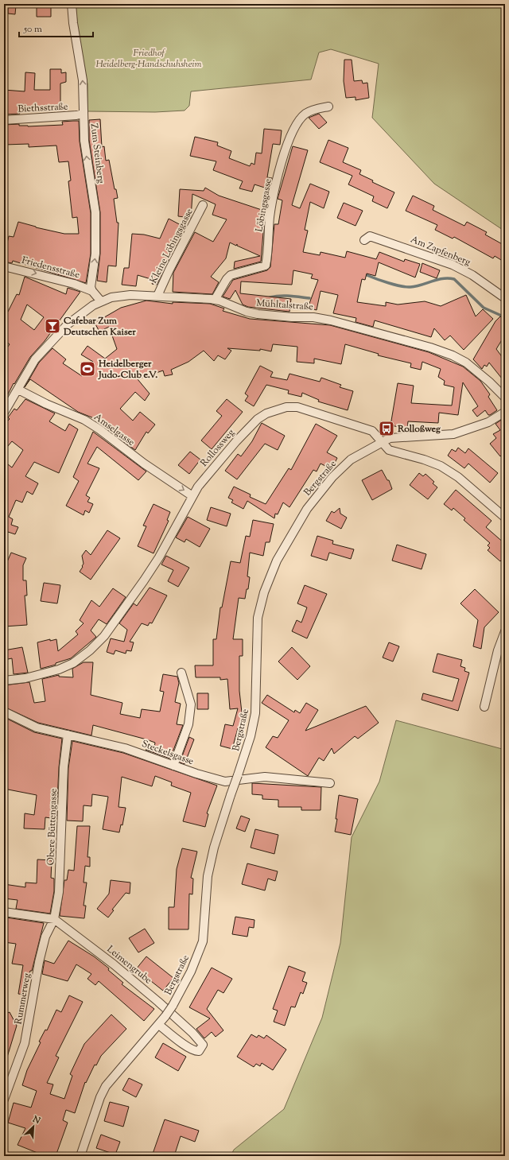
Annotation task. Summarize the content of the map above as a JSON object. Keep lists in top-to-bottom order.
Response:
{
  "streets": {
    "street": [
      "Biethsstraße",
      "Zum Steinberg",
      "Löbingsgasse",
      "Kleine Löbingsgasse",
      "Am Zapfenberg",
      "Friedensstraße",
      "Mühltalstraße",
      "Amselgasse",
      "Rollossweg",
      "Bergstraße",
      "Steckelsgasse",
      "Obere Büttengasse",
      "Leimengrube",
      "Rummerweg"
    ]
  },
  "crossings": [
    ["Biethsstraße", "Zum Steinberg"],
    ["Zum Steinberg", "Friedensstraße"],
    ["Löbingsgasse", "Mühltalstraße"],
    ["Kleine Löbingsgasse", "Mühltalstraße"],
    ["Mühltalstraße", "Amselgasse"],
    ["Amselgasse", "Rollossweg"],
    ["Rollossweg", "Bergstraße"],
    ["Bergstraße", "Leimengrube"],
    ["Steckelsgasse", "Obere Büttengasse"],
    ["Obere Büttengasse", "Leimengrube"],
    ["Obere Büttengasse", "Rummerweg"],
    ["Leimengrube", "Rummerweg"]
  ],
  "one_way": ["Zum Steinberg", "Friedensstraße", "Amselgasse"],
  "parks": ["Friedhof Heidelberg-Handschuhsheim"],
  "places": {
    "bar": ["Cafebar Zum Deutschen Kaiser"],
    "sports": ["Heidelberger Judo-Club e.V."],
    "bus stop": ["Rolloßweg"]
  },
  "scale_bar": "50 m",
  "north": "top right"
}
